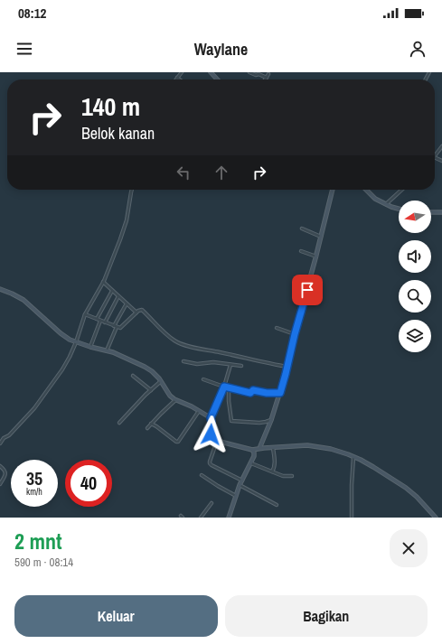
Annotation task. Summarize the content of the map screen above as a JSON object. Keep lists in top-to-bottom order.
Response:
{
  "north": "left",
  "page": {
    "status": "08:12",
    "header": "Waylane",
    "turn": ["140 m", "Belok kanan"],
    "speed": "35 km/h",
    "limit": "40",
    "heading": ["2 mnt", "590 m · 08:14"],
    "buttons": ["Keluar", "Bagikan"]
  }
}
